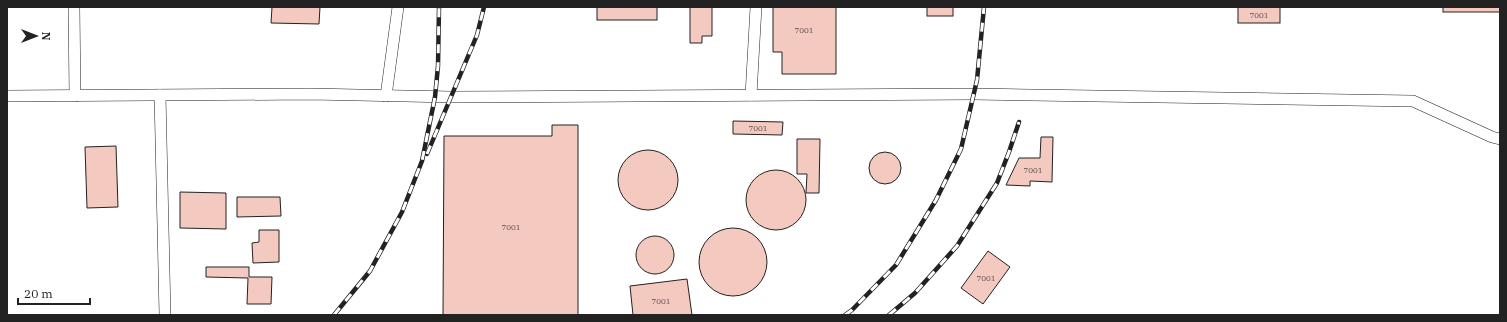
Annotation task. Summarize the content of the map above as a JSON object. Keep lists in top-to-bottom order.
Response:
{
  "house_numbers": [
    "7001",
    "7001",
    "7001",
    "7001",
    "7001",
    "7001",
    "7001"
  ],
  "scale_bar": "20 m",
  "north": "right"
}
